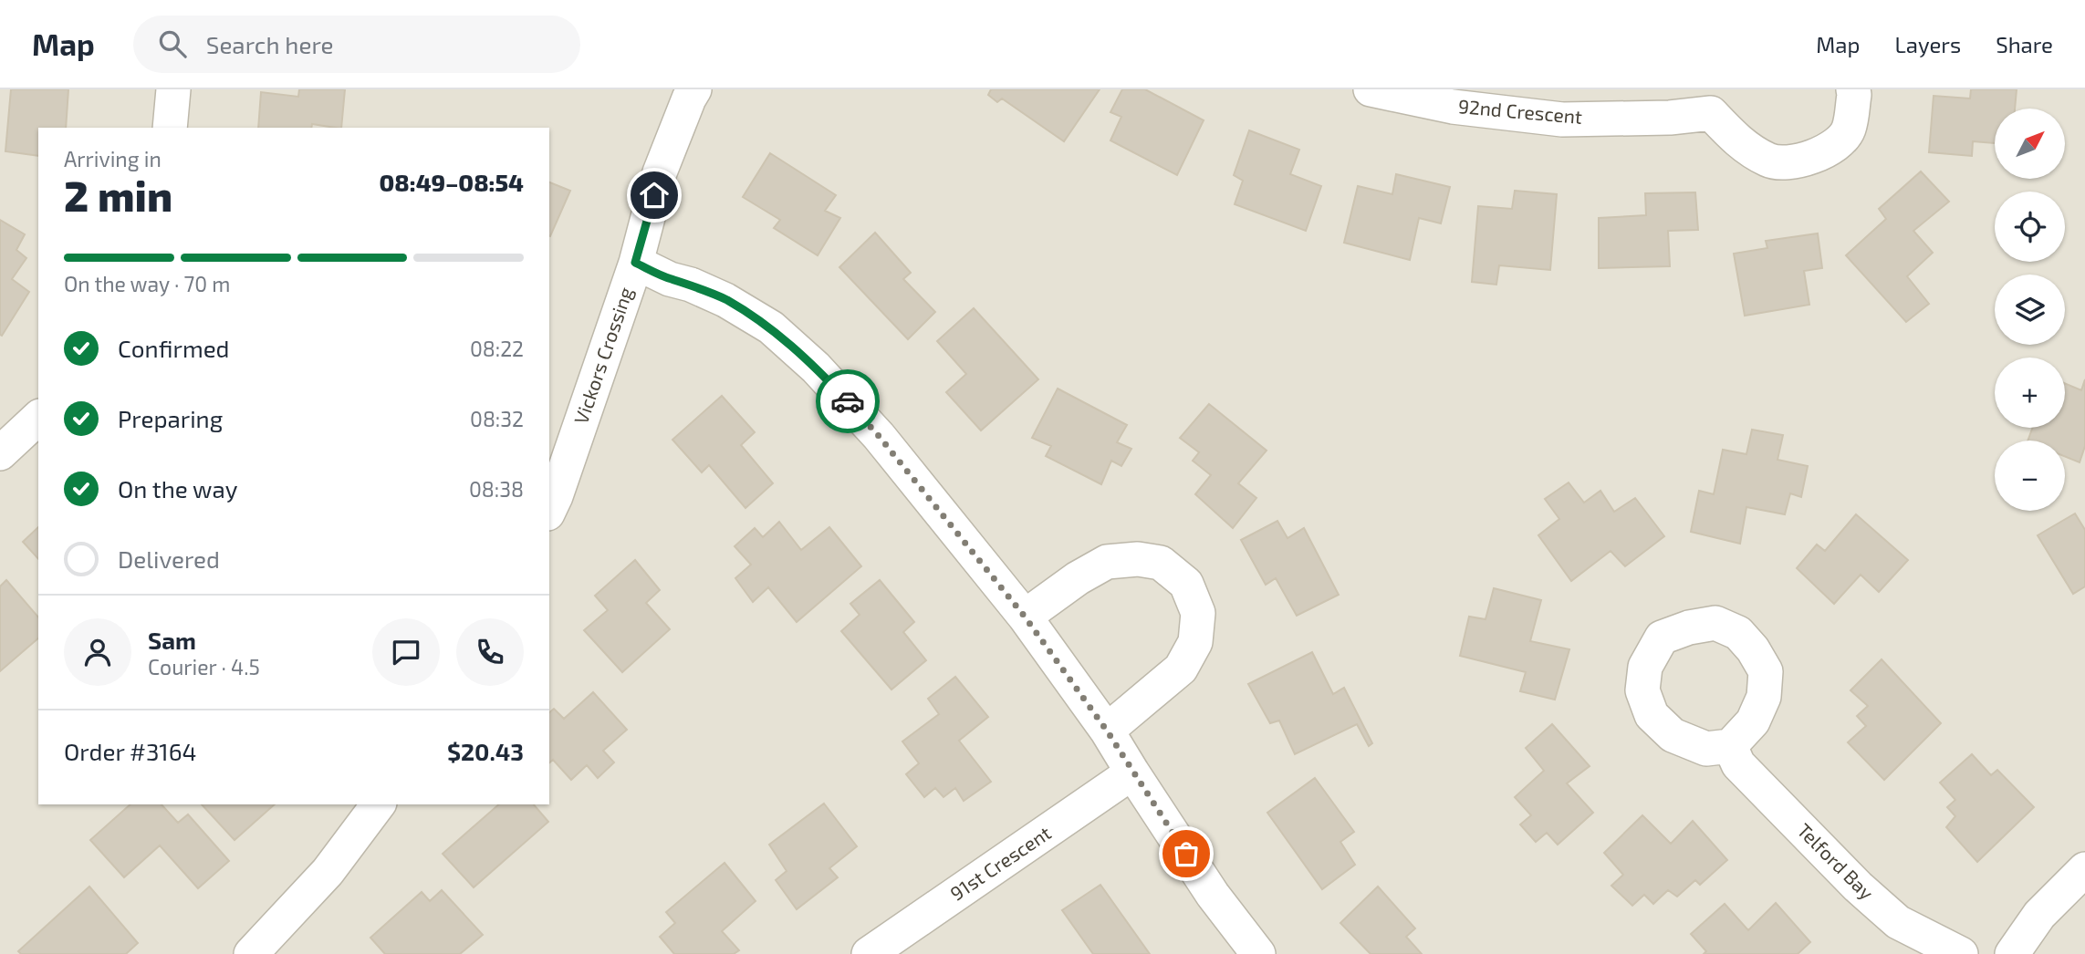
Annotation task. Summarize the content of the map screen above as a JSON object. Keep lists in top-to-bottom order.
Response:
{
  "streets": {
    "street": [
      "92nd Crescent",
      "Vickors Crossing",
      "Telford Bay",
      "91st Crescent"
    ]
  },
  "north": "top right",
  "page": {
    "header": "Map",
    "search": "Search here",
    "nav": ["Map", "Layers", "Share"],
    "map_buttons": ["+", "−"],
    "heading": ["2 min", "Arriving in", "08:49–08:54"],
    "panel": [
      "Sam",
      "Courier · 4.5",
      "Order #3164",
      "$20.43"
    ],
    "bar": "On the way · 70 m",
    "list": [
      ["Confirmed", "08:22"],
      ["Preparing", "08:32"],
      ["On the way", "08:38"],
      "Delivered"
    ]
  }
}
